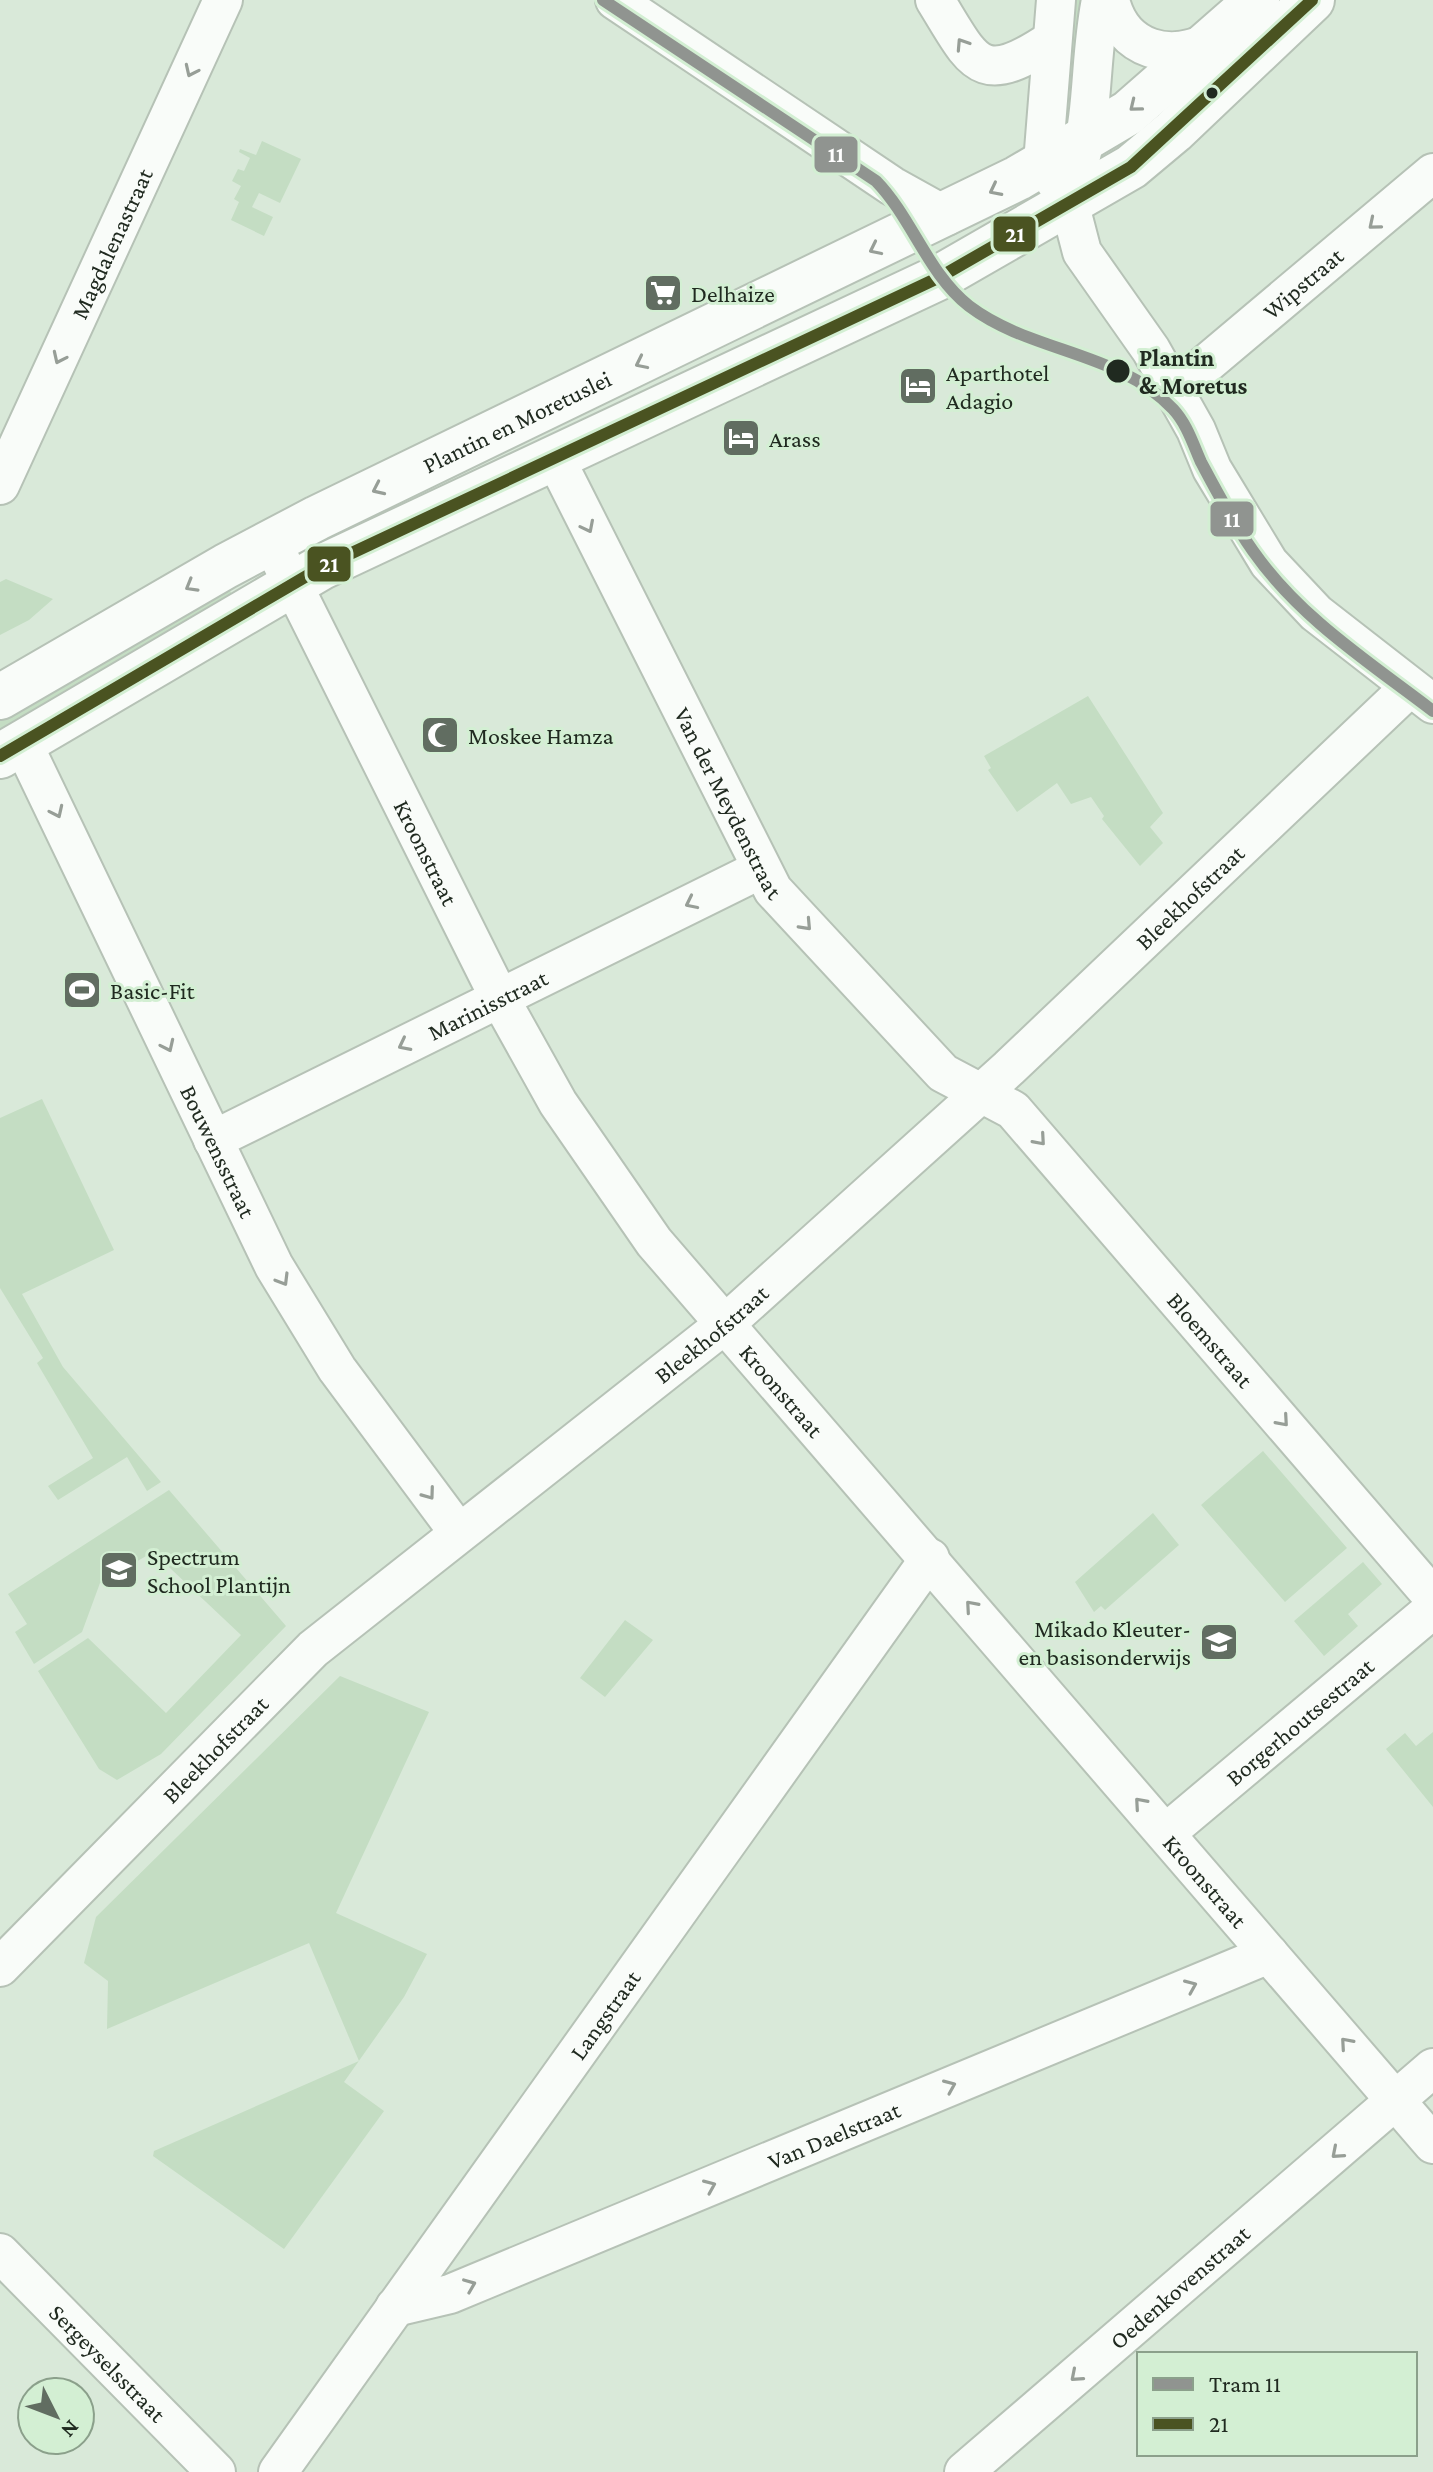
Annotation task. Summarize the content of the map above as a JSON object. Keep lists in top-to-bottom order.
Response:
{
  "streets": {
    "main road": ["Plantin en Moretuslei"],
    "street": [
      "Magdalenastraat",
      "Wipstraat",
      "Van der Meydenstraat",
      "Kroonstraat",
      "Bleekhofstraat",
      "Marinisstraat",
      "Bouwensstraat",
      "Bloemstraat",
      "Borgerhoutsestraat",
      "Langstraat",
      "Van Daelstraat",
      "Oedenkovenstraat",
      "Sergeyselsstraat"
    ]
  },
  "crossings": [
    ["Plantin en Moretuslei", "Van der Meydenstraat"],
    ["Plantin en Moretuslei", "Kroonstraat"],
    ["Plantin en Moretuslei", "Bouwensstraat"],
    ["Van der Meydenstraat", "Bleekhofstraat"],
    ["Van der Meydenstraat", "Marinisstraat"],
    ["Van der Meydenstraat", "Bloemstraat"],
    ["Kroonstraat", "Bleekhofstraat"],
    ["Kroonstraat", "Marinisstraat"],
    ["Kroonstraat", "Borgerhoutsestraat"],
    ["Kroonstraat", "Langstraat"],
    ["Kroonstraat", "Van Daelstraat"],
    ["Kroonstraat", "Oedenkovenstraat"],
    ["Bleekhofstraat", "Bouwensstraat"],
    ["Bleekhofstraat", "Bloemstraat"],
    ["Marinisstraat", "Bouwensstraat"],
    ["Langstraat", "Van Daelstraat"]
  ],
  "one_way": [
    "Magdalenastraat",
    "Wipstraat",
    "Van der Meydenstraat",
    "Marinisstraat",
    "Bouwensstraat",
    "Bloemstraat",
    "Van Daelstraat",
    "Oedenkovenstraat"
  ],
  "places": {
    "supermarket": ["Delhaize"],
    "other": ["Plantin & Moretus"],
    "hotel": ["Aparthotel Adagio", "Arass"],
    "mosque": ["Moskee Hamza"],
    "sports": ["Basic-Fit"],
    "school or university": ["Spectrum School Plantijn", "Mikado Kleuter- en basisonderwijs"]
  },
  "lines": ["tram line 11", "transit line 21"],
  "legend": ["Tram 11", "21"],
  "north": "bottom right"
}
